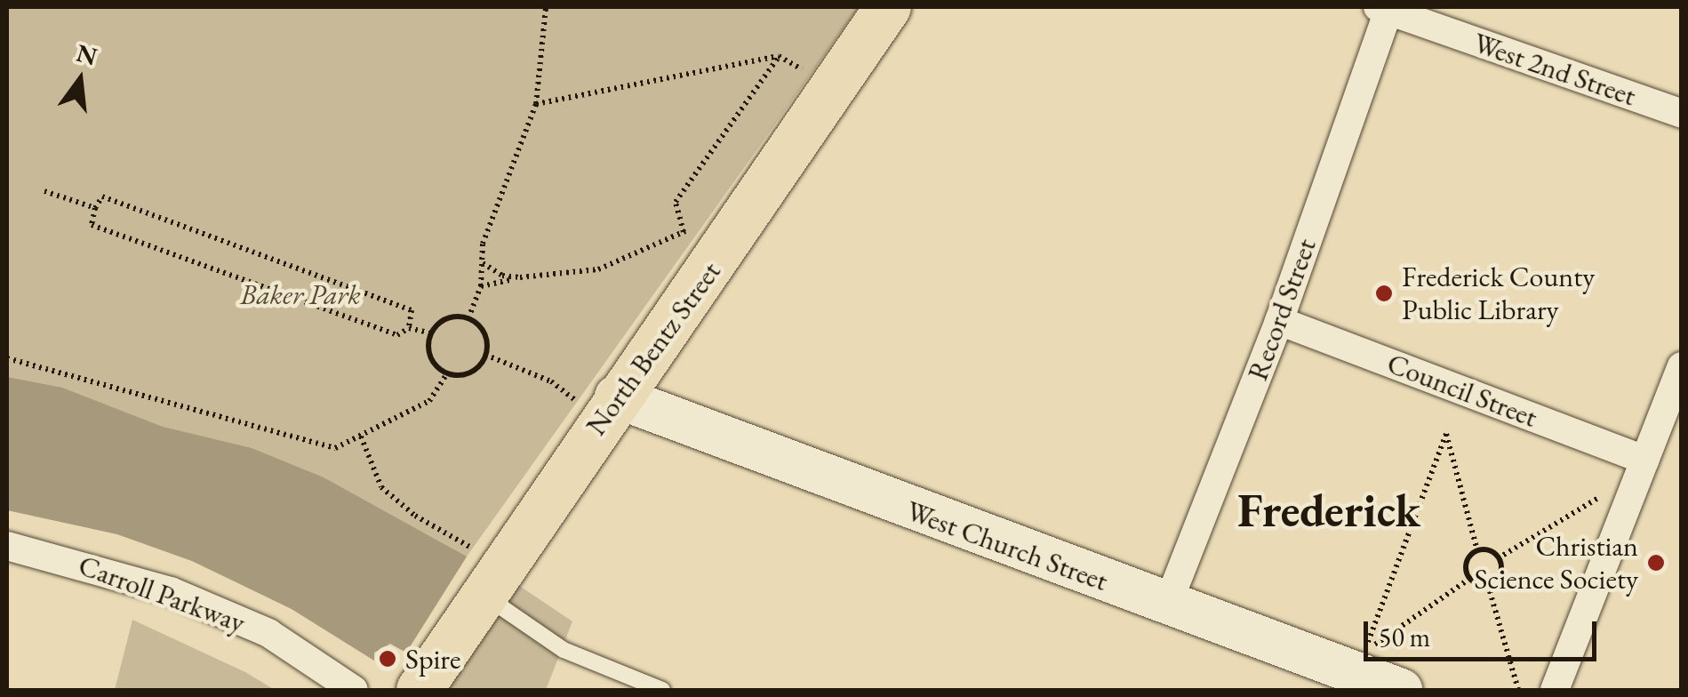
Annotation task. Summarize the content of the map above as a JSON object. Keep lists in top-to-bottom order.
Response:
{
  "streets": {
    "main road": ["North Bentz Street"],
    "street": [
      "West 2nd Street",
      "Record Street",
      "Council Street",
      "West Church Street",
      "Carroll Parkway"
    ]
  },
  "crossings": [
    ["West 2nd Street", "Record Street"],
    ["Record Street", "Council Street"],
    ["Record Street", "West Church Street"],
    ["North Bentz Street", "West Church Street"]
  ],
  "districts": ["Frederick"],
  "parks": ["Baker Park"],
  "places": ["Frederick County Public Library", "Christian Science Society", "Spire"],
  "scale_bar": "50 m",
  "north": "top"
}
